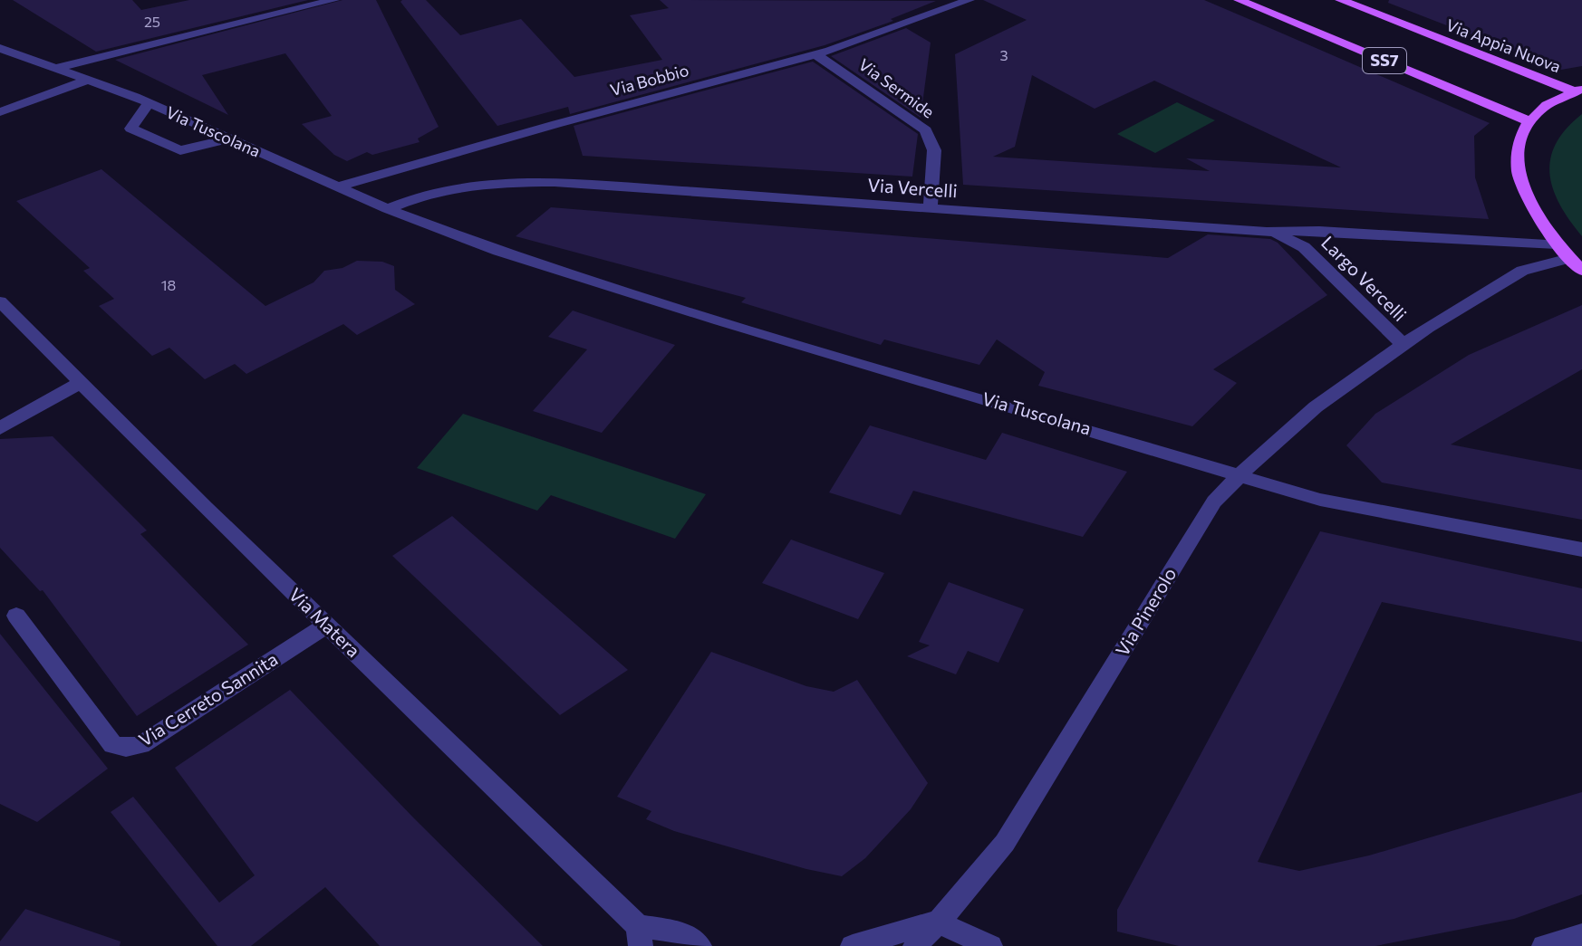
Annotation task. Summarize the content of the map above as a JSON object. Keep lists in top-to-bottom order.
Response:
{
  "streets": {
    "main road": ["Via Appia Nuova", "SS7"],
    "street": [
      "Via Bobbio",
      "Via Sermide",
      "Via Tuscolana",
      "Via Vercelli",
      "Largo Vercelli",
      "Via Pinerolo",
      "Via Matera",
      "Via Cerreto Sannita"
    ]
  },
  "crossings": [
    ["Via Bobbio", "Via Sermide"],
    ["Via Bobbio", "Via Tuscolana"],
    ["Via Sermide", "Via Vercelli"],
    ["Via Tuscolana", "Via Vercelli"],
    ["Via Tuscolana", "Via Pinerolo"],
    ["Via Vercelli", "Largo Vercelli"],
    ["Largo Vercelli", "Via Pinerolo"],
    ["Via Matera", "Via Cerreto Sannita"]
  ],
  "house_numbers": ["25", "3", "18"]
}
